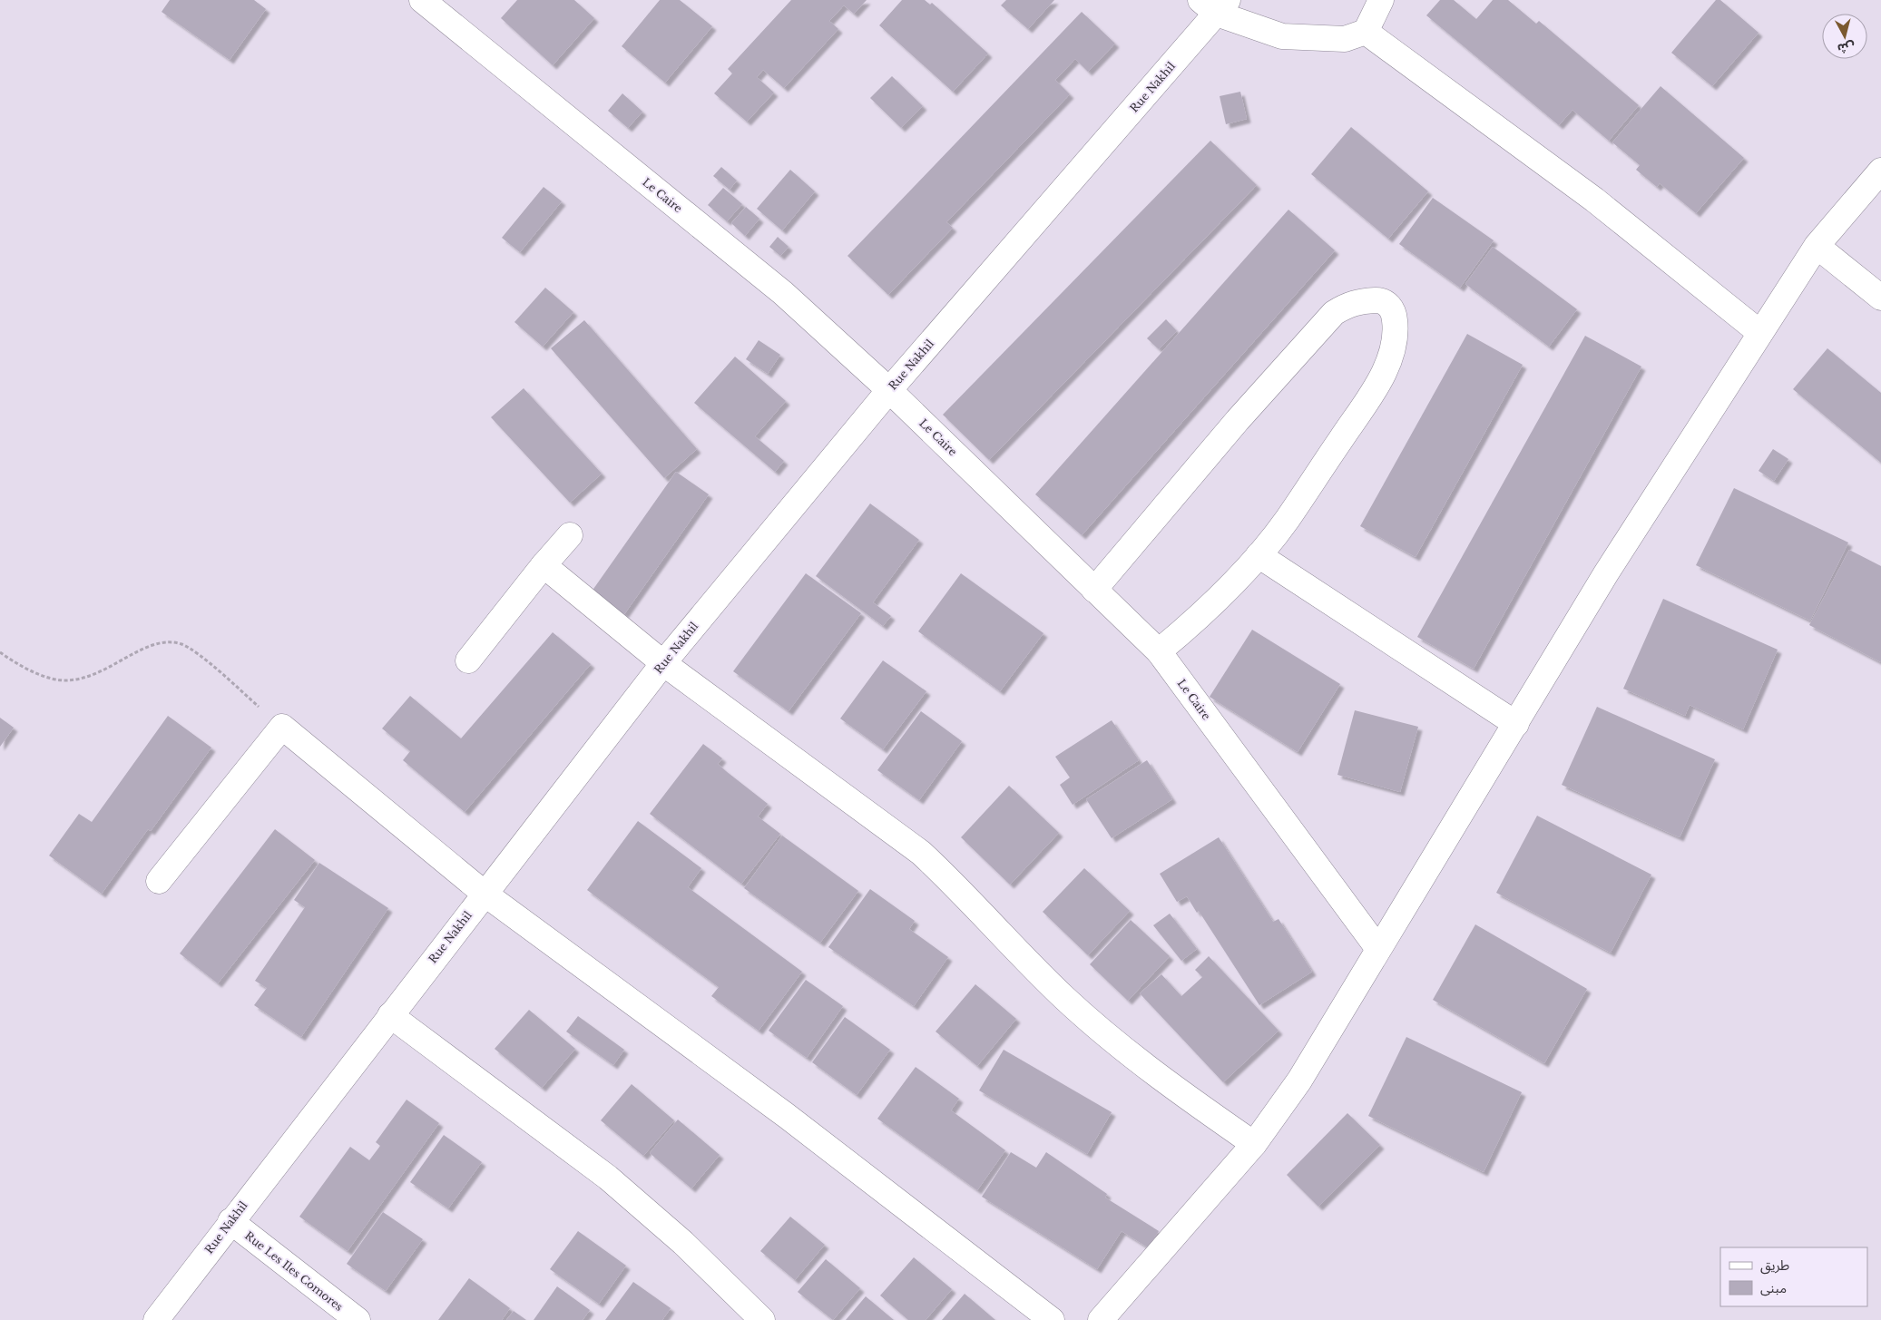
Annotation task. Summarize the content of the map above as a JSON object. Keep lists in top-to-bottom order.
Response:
{
  "streets": {
    "street": ["Rue Nakhil", "Le Caire", "Rue Les Iles Comores"]
  },
  "crossings": [
    ["Rue Nakhil", "Le Caire"],
    ["Rue Nakhil", "Rue Les Iles Comores"]
  ],
  "legend": ["طريق", "مبنى"],
  "north": "bottom"
}
